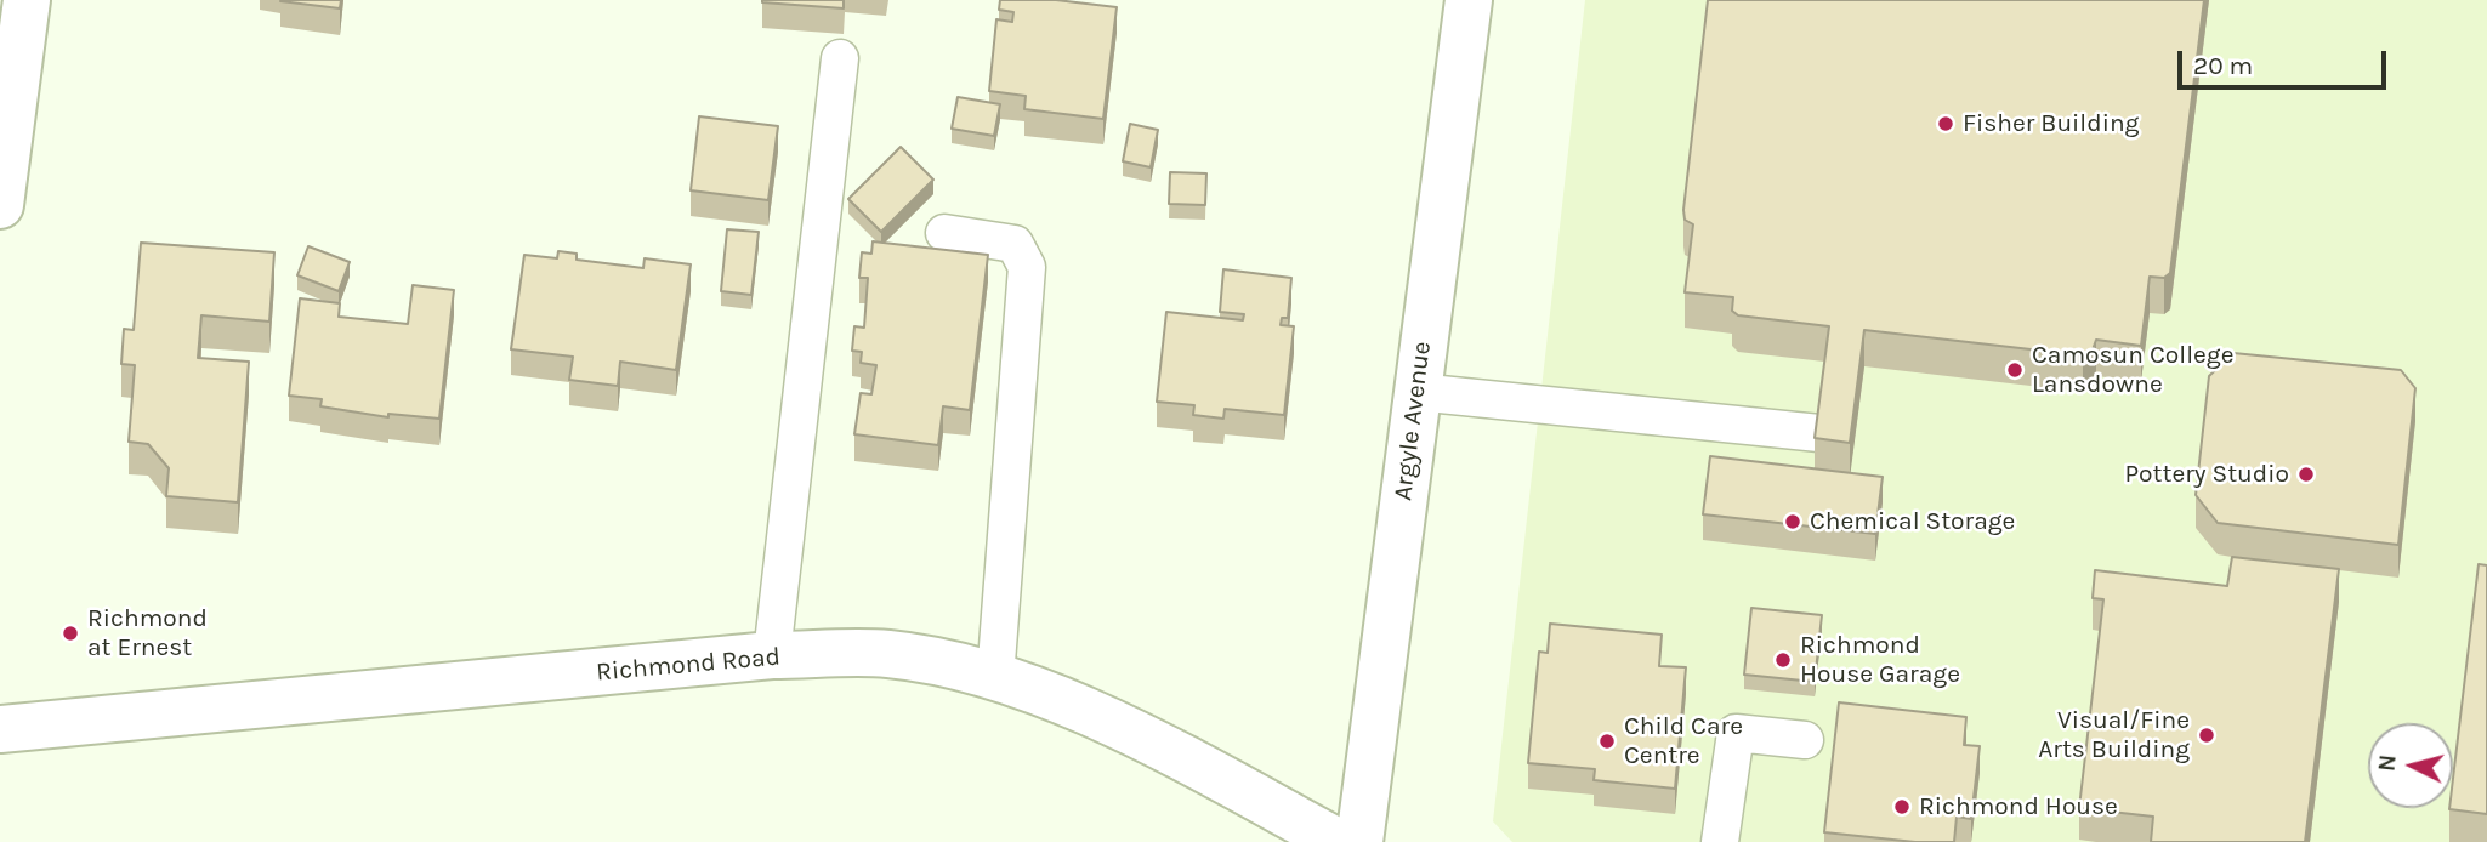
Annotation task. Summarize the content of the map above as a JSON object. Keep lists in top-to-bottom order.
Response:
{
  "streets": {
    "main road": ["Argyle Avenue", "Richmond Road"]
  },
  "places": [
    "Fisher Building",
    "Camosun College Lansdowne",
    "Pottery Studio",
    "Chemical Storage",
    "Richmond at Ernest",
    "Richmond House Garage",
    "Visual/Fine Arts Building",
    "Child Care Centre",
    "Richmond House"
  ],
  "scale_bar": "20 m",
  "north": "left"
}
